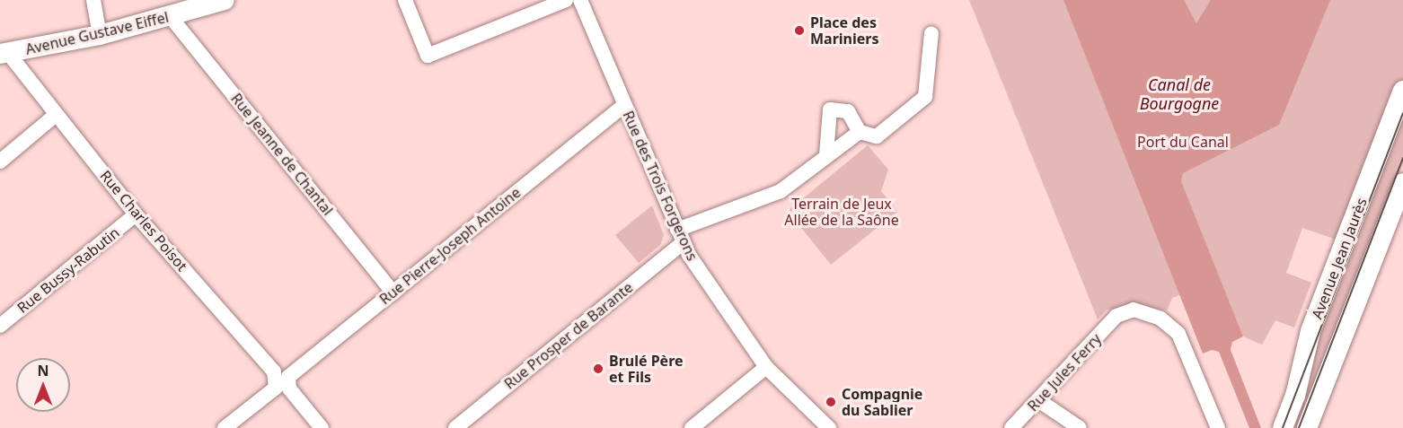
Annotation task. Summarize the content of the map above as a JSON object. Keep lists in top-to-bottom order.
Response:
{
  "streets": {
    "main road": ["Avenue Gustave Eiffel", "Avenue Jean Jaurès"],
    "street": [
      "Rue Jeanne de Chantal",
      "Rue des Trois Forgerons",
      "Rue Charles Poisot",
      "Rue Pierre-Joseph Antoine",
      "Rue Bussy-Rabutin",
      "Rue Prosper de Barante",
      "Rue Jules Ferry"
    ]
  },
  "crossings": [
    ["Avenue Gustave Eiffel", "Rue Jeanne de Chantal"],
    ["Avenue Gustave Eiffel", "Rue Charles Poisot"],
    ["Rue Jeanne de Chantal", "Rue Pierre-Joseph Antoine"],
    ["Rue des Trois Forgerons", "Rue Pierre-Joseph Antoine"],
    ["Rue des Trois Forgerons", "Rue Prosper de Barante"],
    ["Rue Charles Poisot", "Rue Pierre-Joseph Antoine"],
    ["Rue Charles Poisot", "Rue Bussy-Rabutin"]
  ],
  "water": ["Canal de Bourgogne"],
  "parks": ["Port du Canal", "Terrain de Jeux Allée de la Saône"],
  "places": ["Place des Mariniers", "Brulé Père et Fils", "Compagnie du Sablier"],
  "north": "top"
}
